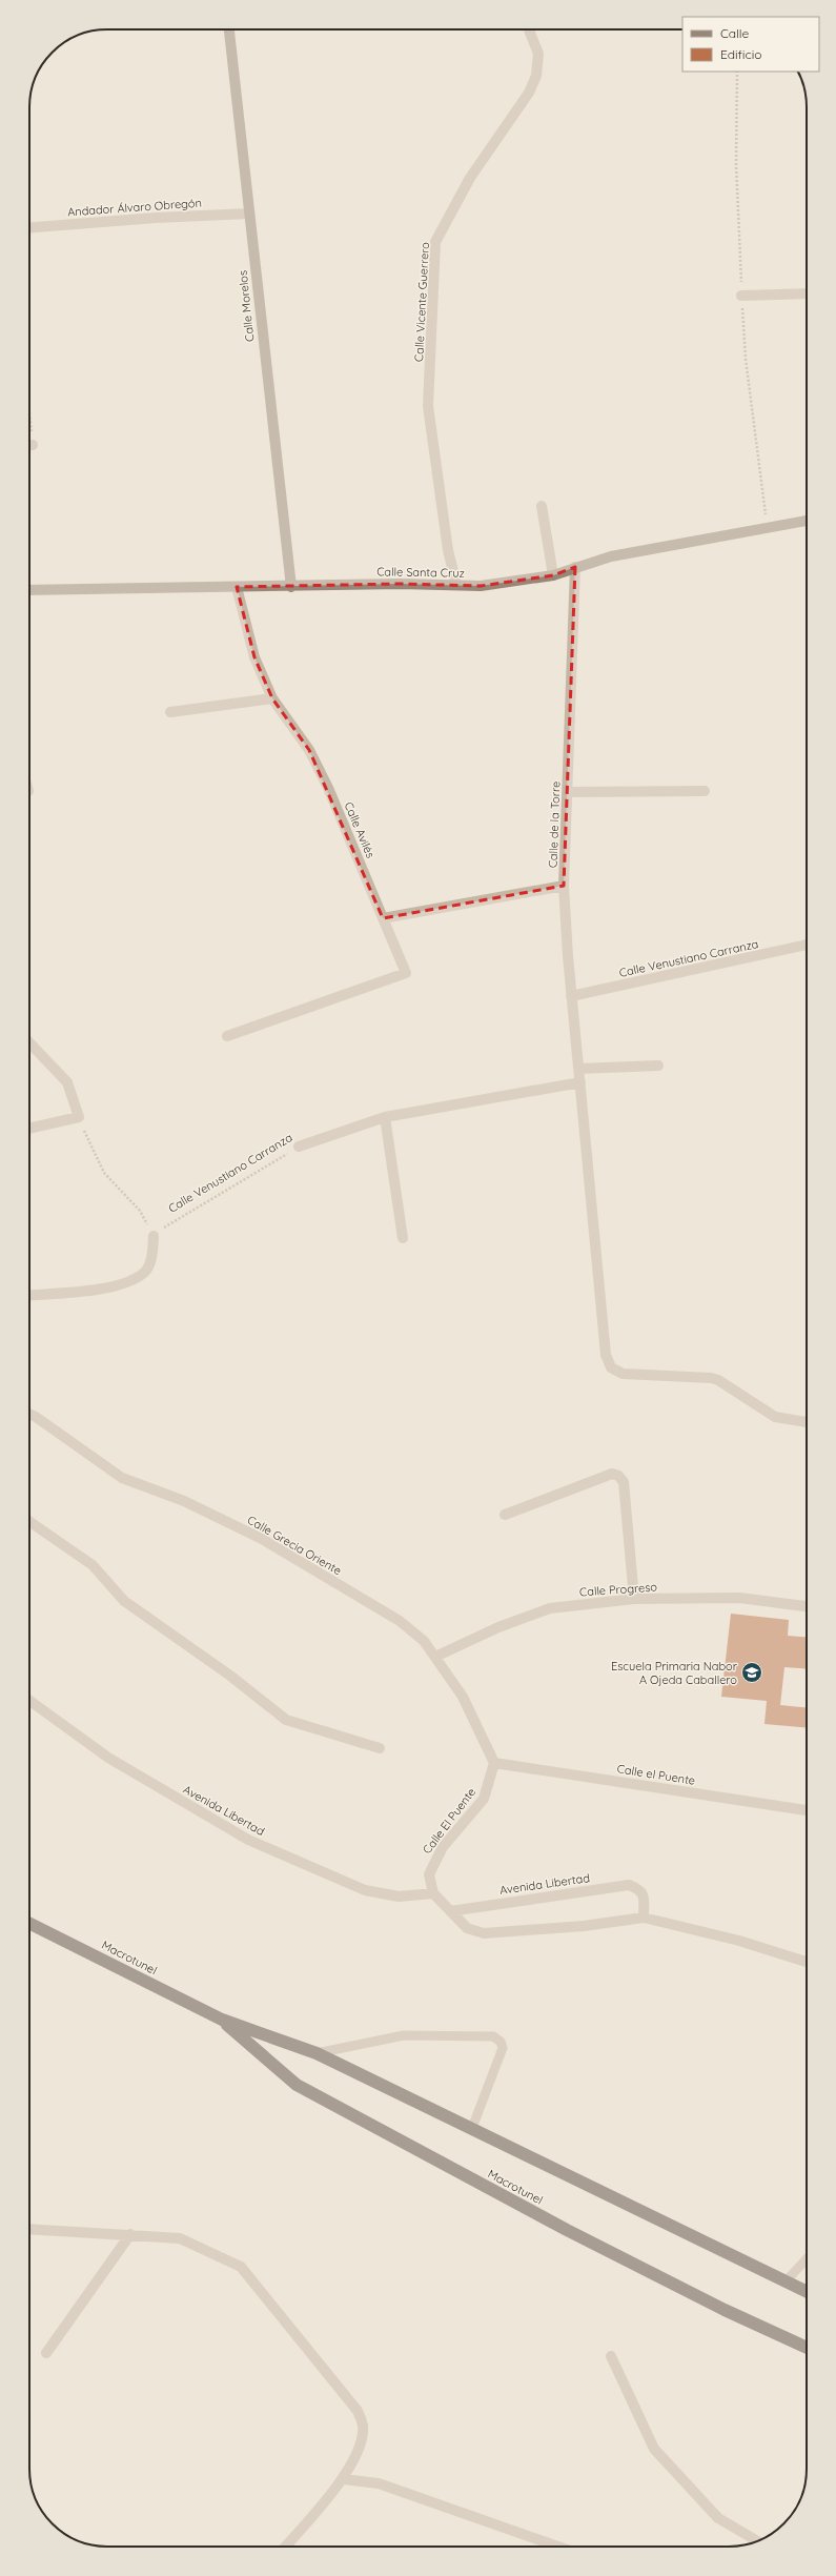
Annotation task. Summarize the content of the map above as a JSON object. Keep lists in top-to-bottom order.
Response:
{
  "streets": {
    "highway": ["Macrotunel"],
    "street": [
      "Andador Álvaro Obregón",
      "Calle Vicente Guerrero",
      "Calle Morelos",
      "Calle Santa Cruz",
      "Calle de la Torre",
      "Calle Avilés",
      "Calle Venustiano Carranza",
      "Calle Grecia Oriente",
      "Calle Progreso",
      "Calle el Puente",
      "Avenida Libertad",
      "Calle El Puente"
    ]
  },
  "crossings": [
    ["Andador Álvaro Obregón", "Calle Morelos"],
    ["Calle Vicente Guerrero", "Calle Santa Cruz"],
    ["Calle Morelos", "Calle Santa Cruz"],
    ["Calle Santa Cruz", "Calle de la Torre"],
    ["Calle Santa Cruz", "Calle Avilés"],
    ["Calle de la Torre", "Calle Venustiano Carranza"],
    ["Calle Grecia Oriente", "Calle Progreso"],
    ["Calle Grecia Oriente", "Calle el Puente"],
    ["Calle Grecia Oriente", "Calle El Puente"],
    ["Calle el Puente", "Calle El Puente"],
    ["Avenida Libertad", "Calle El Puente"]
  ],
  "places": {
    "school or university": ["Escuela Primaria Nabor A Ojeda Caballero"]
  },
  "legend": ["Calle", "Edificio"]
}
